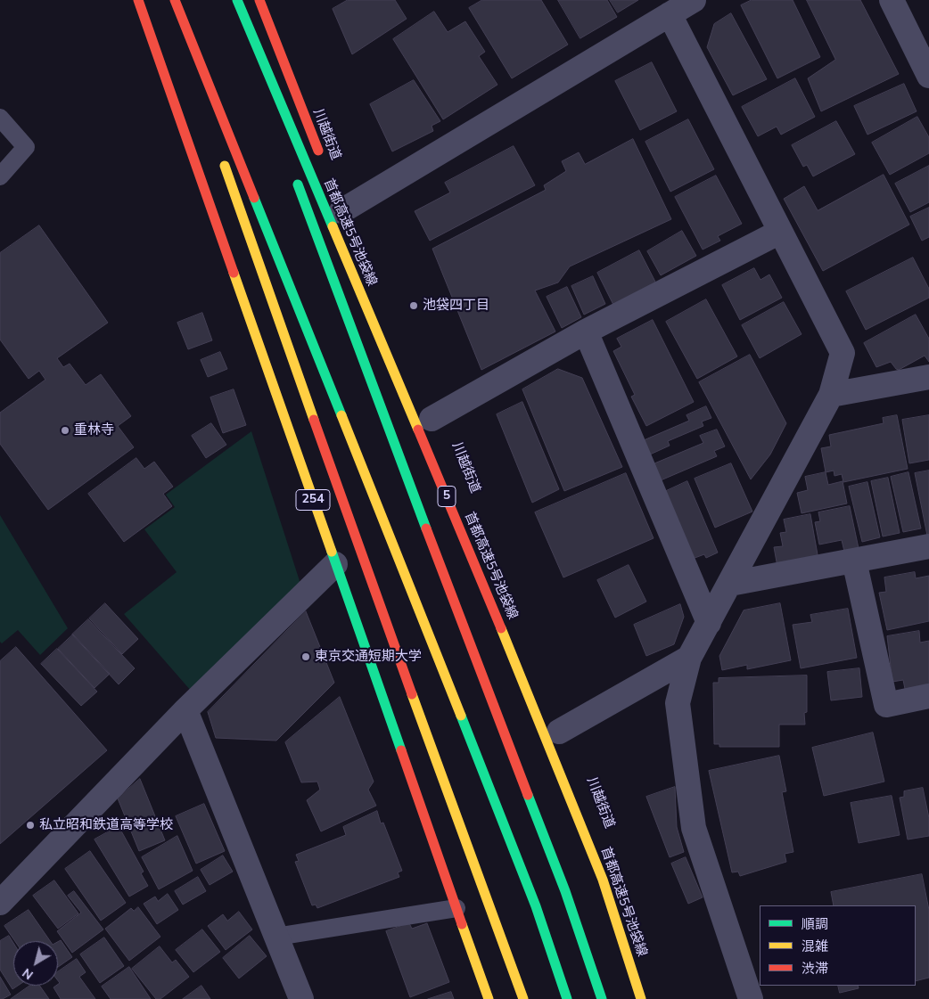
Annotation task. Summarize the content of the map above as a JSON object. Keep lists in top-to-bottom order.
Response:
{
  "streets": {
    "highway": [
      "川越街道",
      "首都高速5号池袋線",
      "5",
      "254"
    ]
  },
  "places": [
    "池袋四丁目",
    "重林寺",
    "東京交通短期大学",
    "私立昭和鉄道高等学校"
  ],
  "legend": ["順調", "混雑", "渋滞"],
  "north": "bottom left"
}
